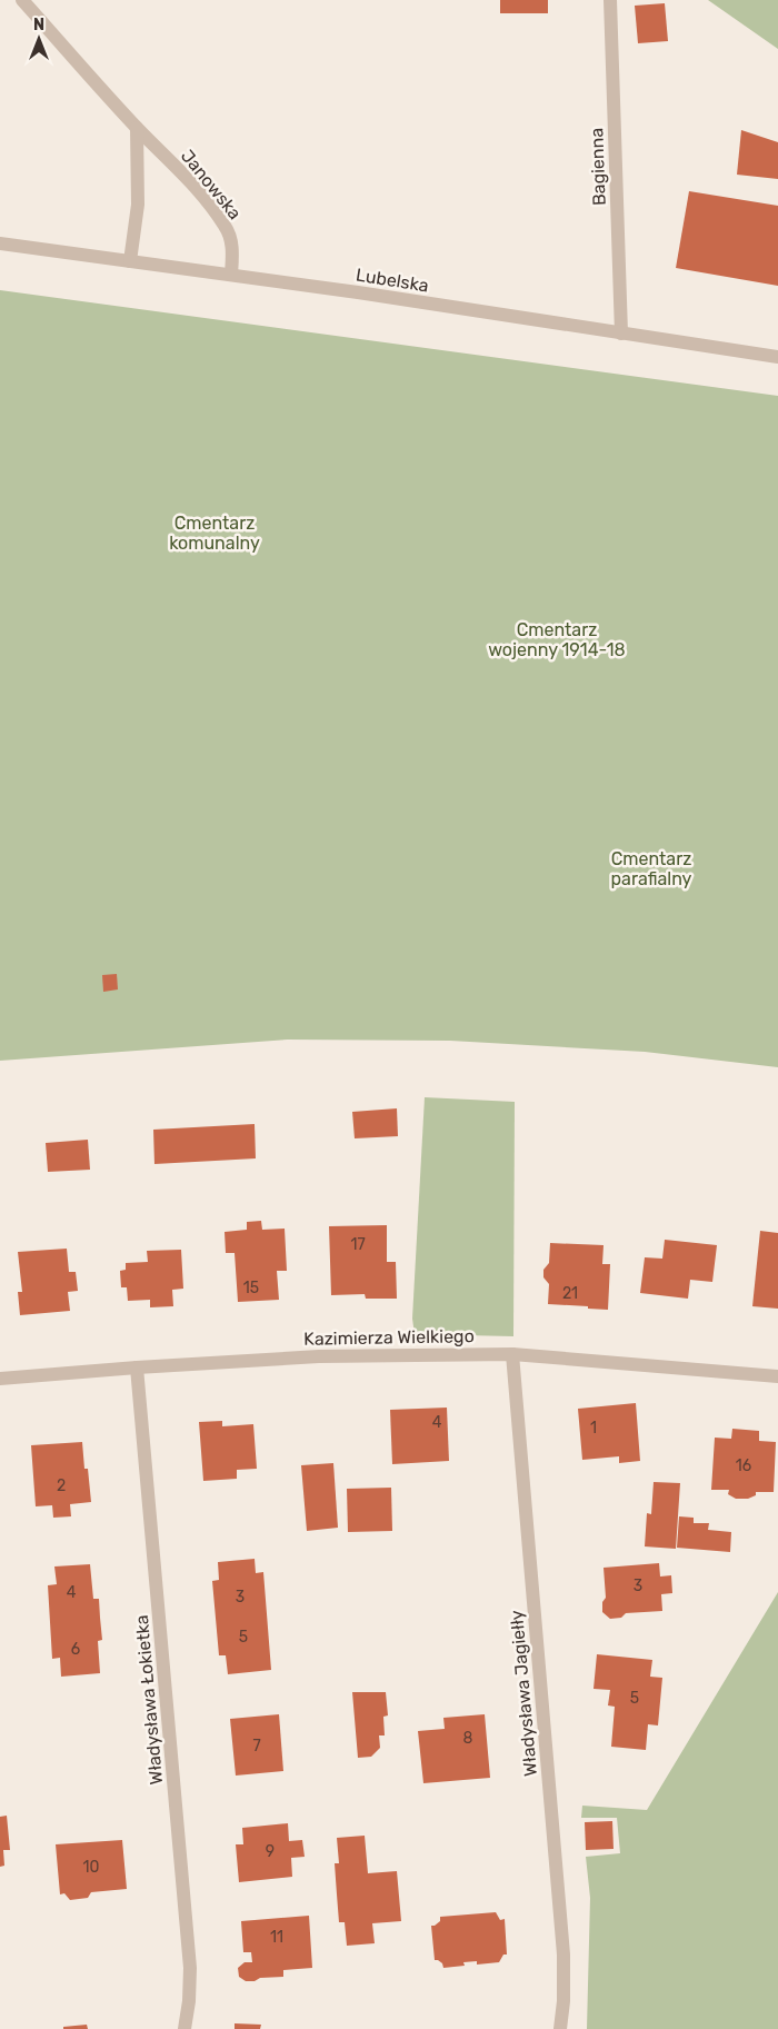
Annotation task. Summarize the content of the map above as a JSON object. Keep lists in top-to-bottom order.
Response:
{
  "streets": {
    "street": [
      "Bagienna",
      "Janowska",
      "Lubelska",
      "Kazimierza Wielkiego",
      "Władysława Jagiełły",
      "Władysława Łokietka"
    ]
  },
  "crossings": [
    ["Bagienna", "Lubelska"],
    ["Janowska", "Lubelska"],
    ["Kazimierza Wielkiego", "Władysława Jagiełły"],
    ["Kazimierza Wielkiego", "Władysława Łokietka"]
  ],
  "parks": ["Cmentarz komunalny", "Cmentarz wojenny 1914-18", "Cmentarz parafialny"],
  "house_numbers": [
    "17",
    "15",
    "21",
    "4",
    "1",
    "16",
    "2",
    "3",
    "4",
    "3",
    "5",
    "6",
    "5",
    "8",
    "7",
    "9",
    "10",
    "11"
  ],
  "north": "top"
}
